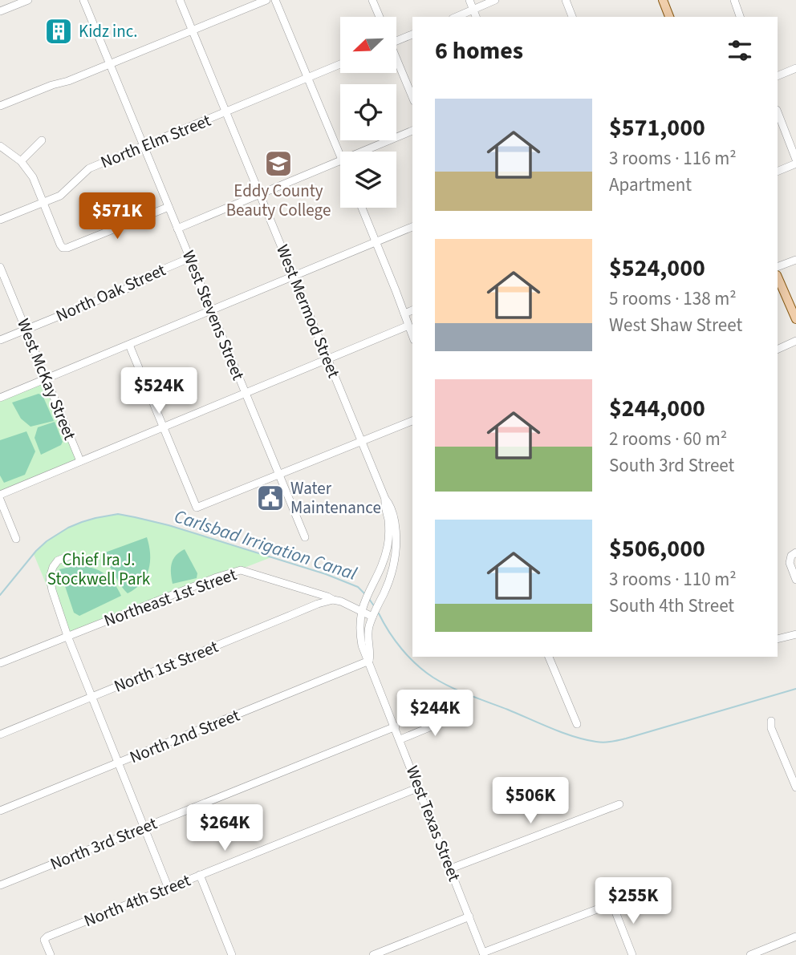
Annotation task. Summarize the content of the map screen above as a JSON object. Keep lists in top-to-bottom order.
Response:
{
  "streets": {
    "street": [
      "North Elm Street",
      "North Oak Street",
      "West Mermod Street",
      "West Stevens Street",
      "West McKay Street",
      "Northeast 1st Street",
      "North 1st Street",
      "North 2nd Street",
      "West Texas Street",
      "North 3rd Street",
      "North 4th Street"
    ]
  },
  "crossings": [
    ["North Elm Street", "West Mermod Street"],
    ["North Elm Street", "West Stevens Street"],
    ["North Oak Street", "West Stevens Street"],
    ["North Oak Street", "West McKay Street"],
    ["West Mermod Street", "West Texas Street"],
    ["Northeast 1st Street", "North 1st Street"],
    ["Northeast 1st Street", "West Texas Street"],
    ["North 2nd Street", "West Texas Street"],
    ["West Texas Street", "North 3rd Street"],
    ["West Texas Street", "North 4th Street"]
  ],
  "water": ["Carlsbad Irrigation Canal"],
  "parks": ["Chief Ira J. Stockwell Park"],
  "places": {
    "building": ["Kidz inc."],
    "school or university": ["Eddy County Beauty College"],
    "public building": ["Water Maintenance"]
  },
  "north": "bottom left",
  "page": {
    "heading": "6 homes",
    "list": [
      {
        "name": "$571,000",
        "note": "3 rooms · 116 m² · Apartment"
      },
      {
        "name": "$524,000",
        "note": "5 rooms · 138 m² · West Shaw Street"
      },
      {
        "name": "$244,000",
        "note": "2 rooms · 60 m² · South 3rd Street"
      },
      {
        "name": "$506,000",
        "note": "3 rooms · 110 m² · South 4th Street"
      }
    ],
    "price": [
      "$571K",
      "$524K",
      "$244K",
      "$506K",
      "$264K",
      "$255K"
    ]
  }
}
